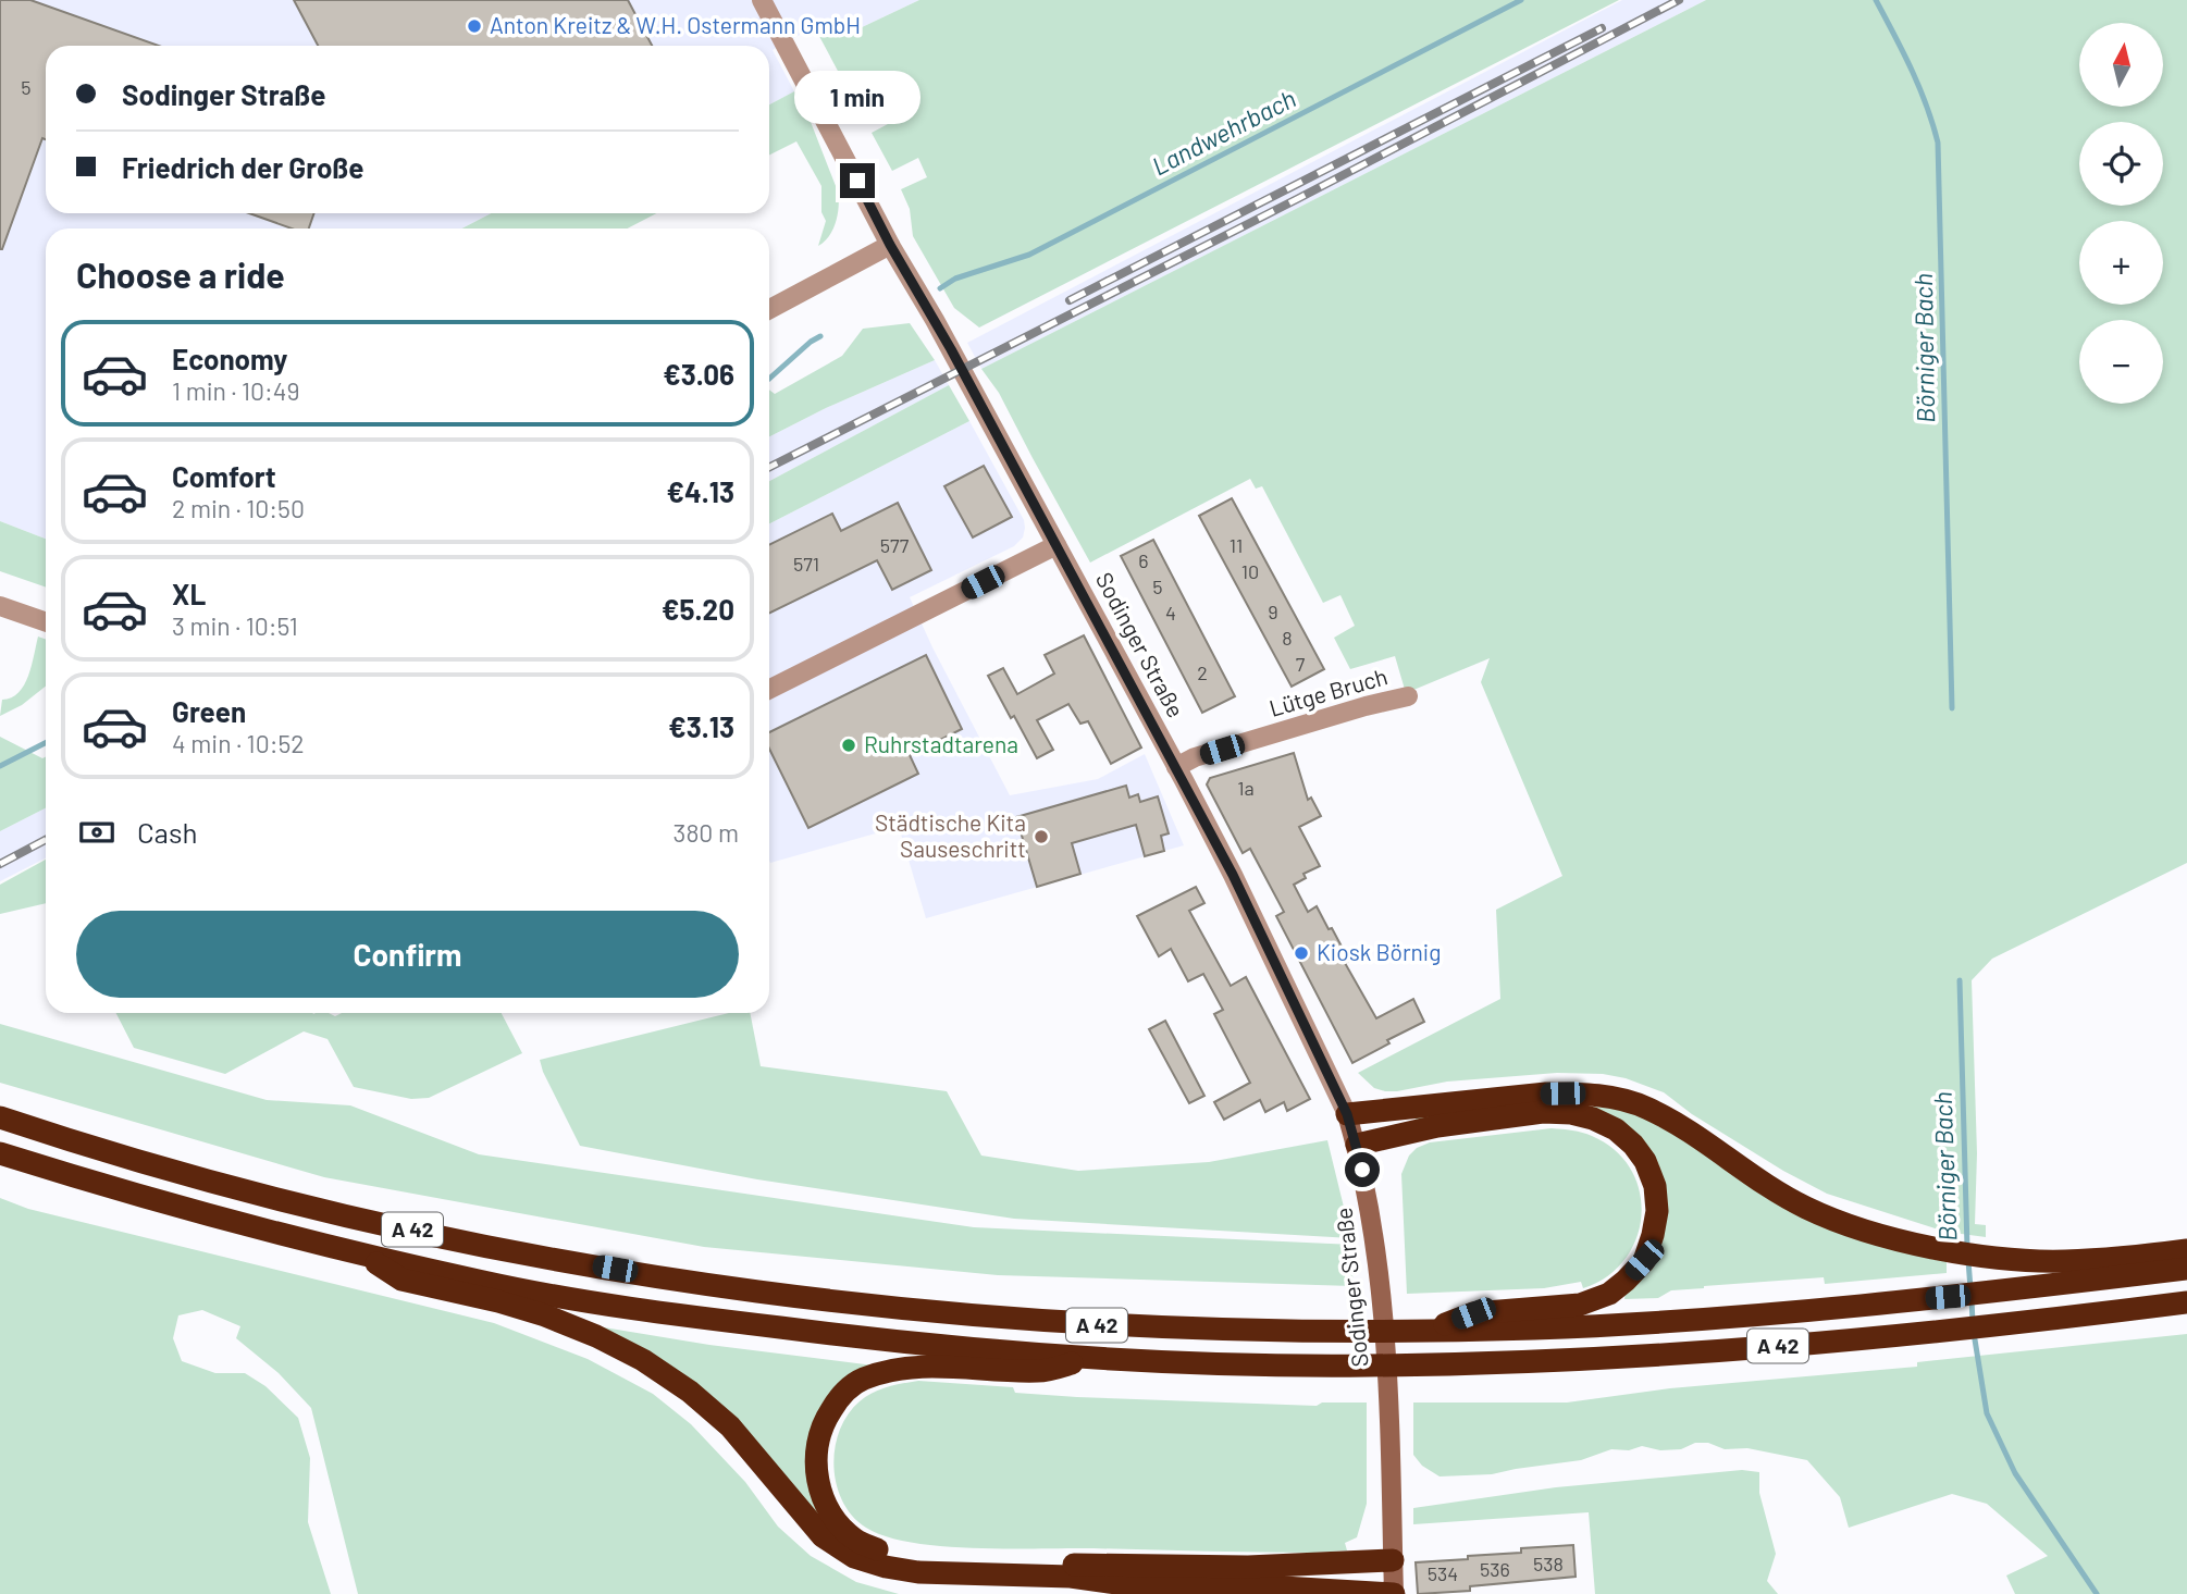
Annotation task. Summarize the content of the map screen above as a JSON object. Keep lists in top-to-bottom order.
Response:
{
  "streets": {
    "highway": ["A 42"],
    "main road": ["Sodinger Straße"],
    "street": ["Lütge Bruch"]
  },
  "crossings": [
    ["Sodinger Straße", "Lütge Bruch"]
  ],
  "water": ["Landwehrbach", "Börniger Bach"],
  "places": [
    "Anton Kreitz & W.H. Ostermann GmbH",
    "Ruhrstadtarena",
    "Städtische Kita Sauseschritt",
    "Kiosk Börnig"
  ],
  "house_numbers": [
    "5",
    "577",
    "11",
    "6",
    "571",
    "10",
    "5",
    "9",
    "4",
    "8",
    "7",
    "2",
    "1a",
    "538",
    "536",
    "534"
  ],
  "north": "top",
  "page": {
    "map_buttons": ["+", "−"],
    "banner": ["Sodinger Straße", "Friedrich der Große"],
    "bubble": "1 min",
    "heading": "Choose a ride",
    "list": [
      {
        "name": "Economy",
        "note": "1 min · 10:49",
        "value": "€3.06"
      },
      {
        "name": "Comfort",
        "note": "2 min · 10:50",
        "value": "€4.13"
      },
      {
        "name": "XL",
        "note": "3 min · 10:51",
        "value": "€5.20"
      },
      {
        "name": "Green",
        "note": "4 min · 10:52",
        "value": "€3.13"
      }
    ],
    "pay": ["Cash", "380 m"],
    "buttons": "Confirm"
  }
}
